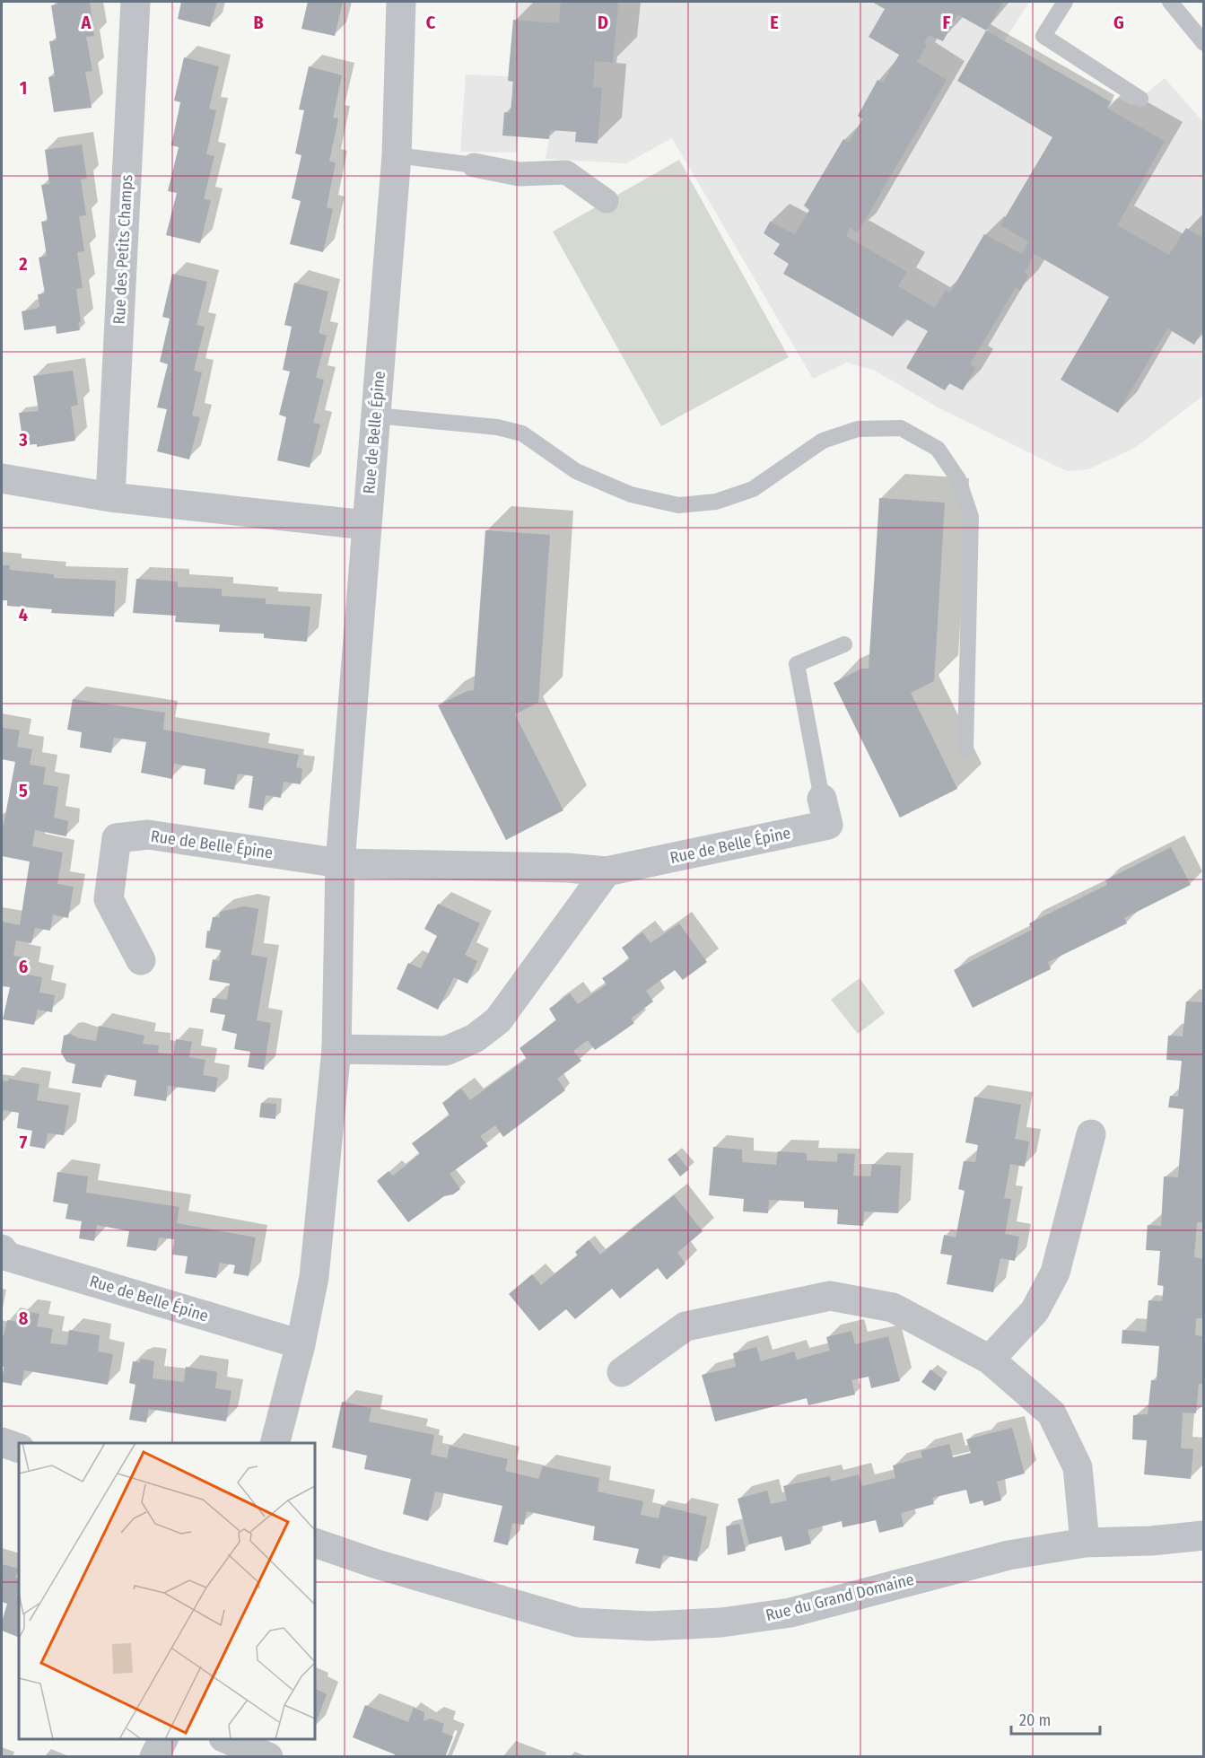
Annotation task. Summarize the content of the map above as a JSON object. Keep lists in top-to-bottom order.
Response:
{
  "streets": {
    "street": ["Rue des Petits Champs", "Rue de Belle Épine", "Rue du Grand Domaine"]
  },
  "scale_bar": "20 m",
  "grid": {
    "columns": [
      "A",
      "B",
      "C",
      "D",
      "E",
      "F",
      "G"
    ],
    "rows": [
      "1",
      "2",
      "3",
      "4",
      "5",
      "6",
      "7",
      "8"
    ]
  }
}
